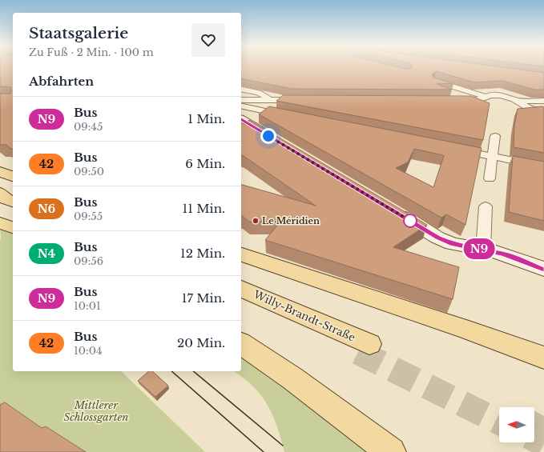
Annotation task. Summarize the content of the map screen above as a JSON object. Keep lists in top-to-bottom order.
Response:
{
  "streets": {
    "main road": ["Willy-Brandt-Straße"]
  },
  "parks": ["Mittlerer Schlossgarten"],
  "places": ["Le Méridien"],
  "lines": ["bus line N9"],
  "north": "left",
  "page": {
    "on_map": "N9",
    "heading": [
      ["Staatsgalerie", "Zu Fuß · 2 Min. · 100 m"],
      "Abfahrten"
    ],
    "list": [
      {
        "mark": "N9",
        "name": "Bus",
        "note": "09:45",
        "value": "1 Min."
      },
      {
        "mark": "42",
        "name": "Bus",
        "note": "09:50",
        "value": "6 Min."
      },
      {
        "mark": "N6",
        "name": "Bus",
        "note": "09:55",
        "value": "11 Min."
      },
      {
        "mark": "N4",
        "name": "Bus",
        "note": "09:56",
        "value": "12 Min."
      },
      {
        "mark": "N9",
        "name": "Bus",
        "note": "10:01",
        "value": "17 Min."
      },
      {
        "mark": "42",
        "name": "Bus",
        "note": "10:04",
        "value": "20 Min."
      }
    ]
  }
}
